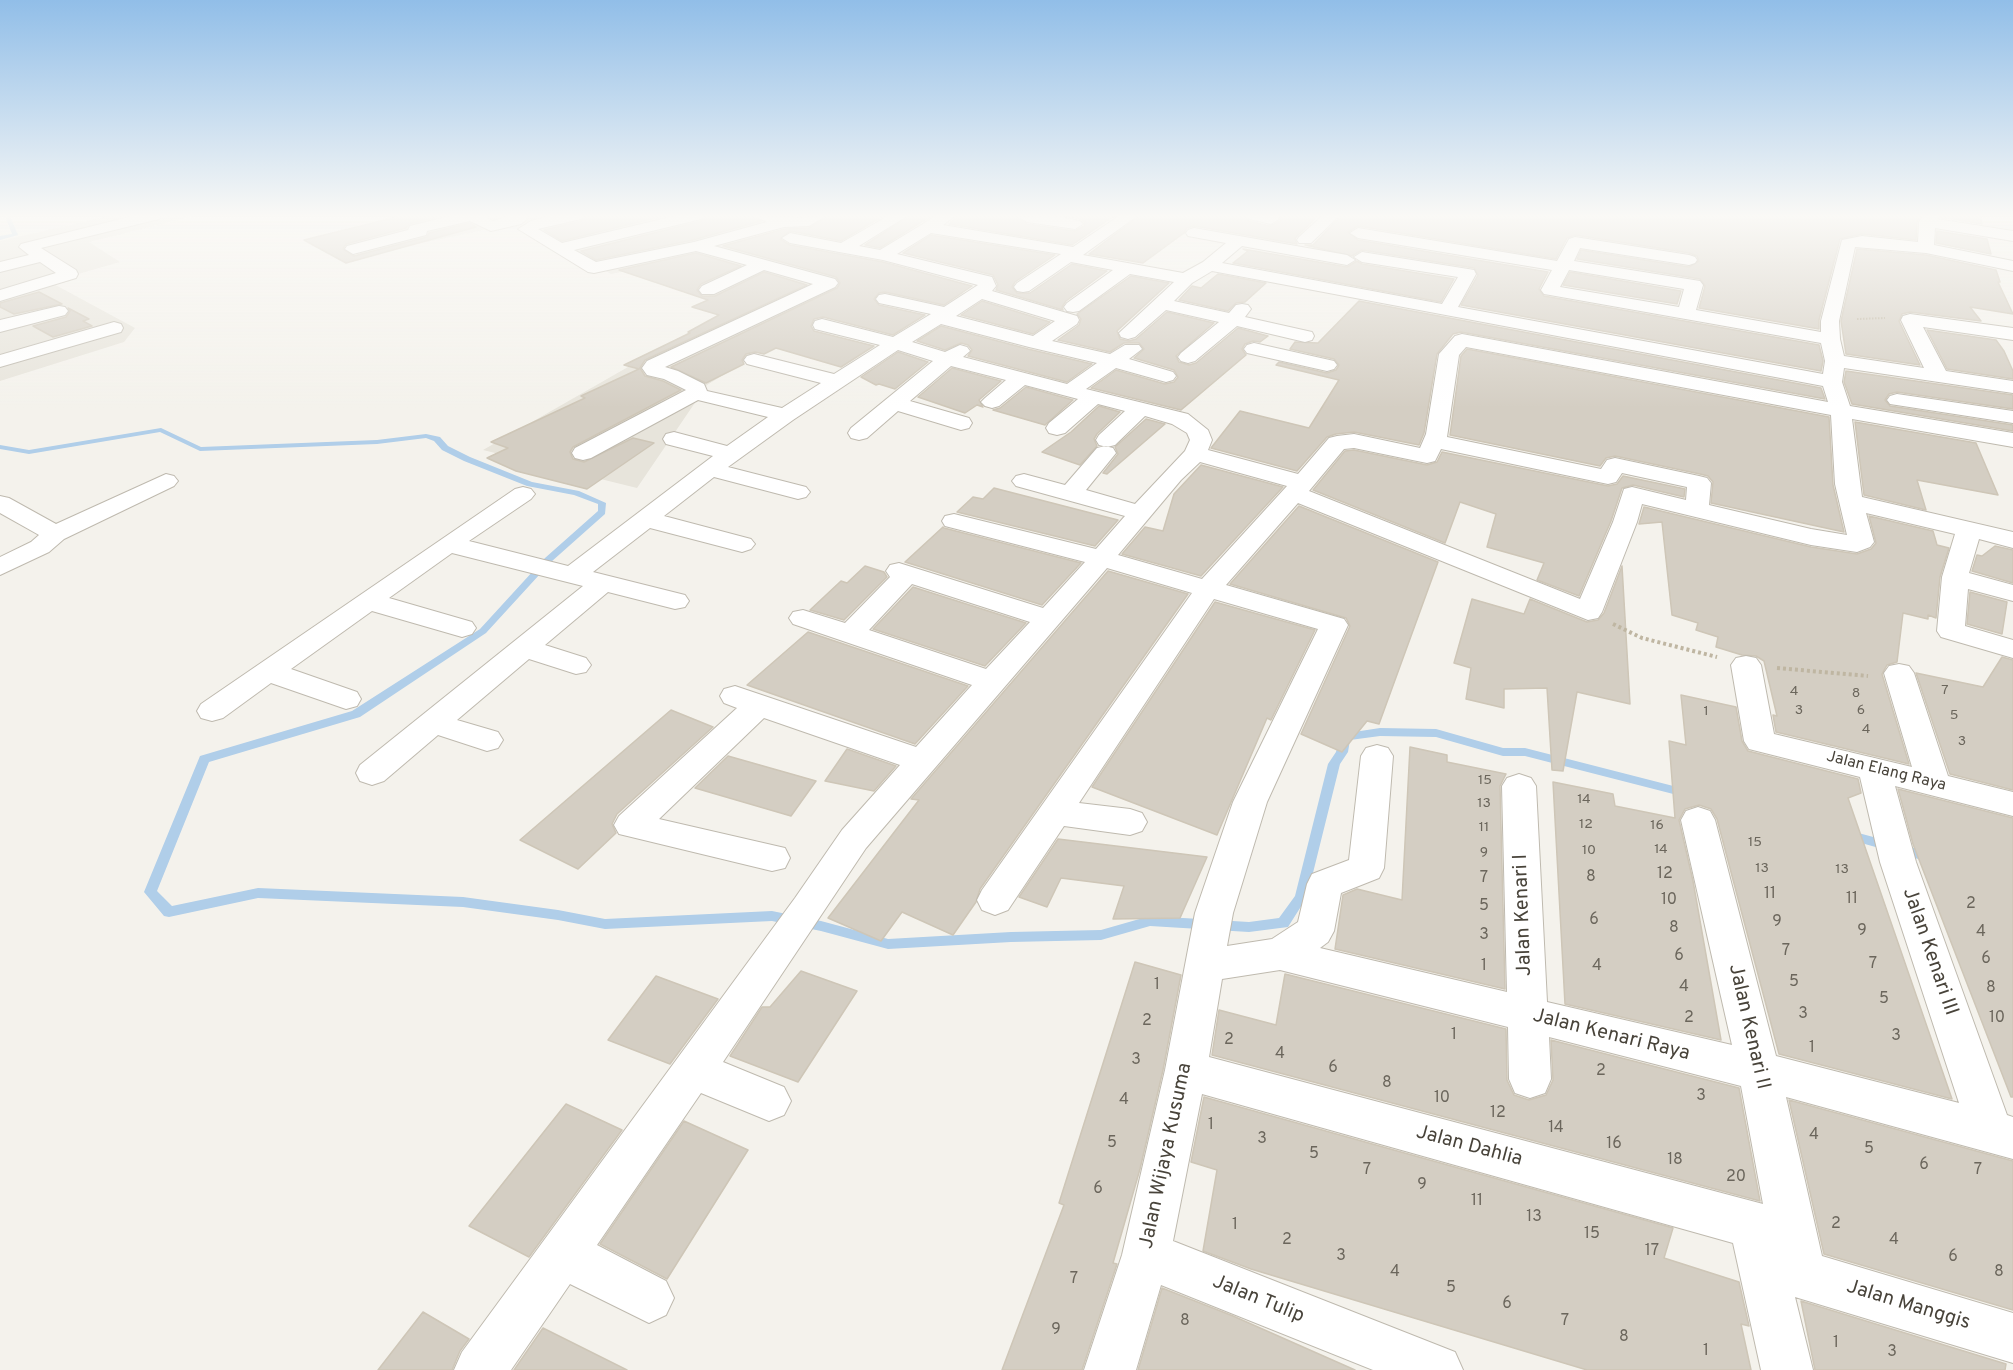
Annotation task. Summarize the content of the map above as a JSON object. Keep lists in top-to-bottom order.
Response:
{
  "streets": {
    "street": [
      "Jalan Elang Raya",
      "Jalan Kenari I",
      "Jalan Kenari III",
      "Jalan Kenari II",
      "Jalan Kenari Raya",
      "Jalan Dahlia",
      "Jalan Wijaya Kusuma",
      "Jalan Tulip",
      "Jalan Manggis"
    ]
  },
  "crossings": [
    ["Jalan Elang Raya", "Jalan Kenari III"],
    ["Jalan Kenari I", "Jalan Kenari Raya"],
    ["Jalan Kenari III", "Jalan Kenari Raya"],
    ["Jalan Kenari II", "Jalan Kenari Raya"],
    ["Jalan Kenari II", "Jalan Dahlia"],
    ["Jalan Kenari II", "Jalan Manggis"],
    ["Jalan Kenari Raya", "Jalan Wijaya Kusuma"],
    ["Jalan Dahlia", "Jalan Wijaya Kusuma"],
    ["Jalan Dahlia", "Jalan Manggis"],
    ["Jalan Wijaya Kusuma", "Jalan Tulip"]
  ],
  "house_numbers": [
    "7",
    "4",
    "8",
    "3",
    "6",
    "1",
    "5",
    "4",
    "3",
    "15",
    "14",
    "13",
    "12",
    "16",
    "11",
    "15",
    "14",
    "10",
    "9",
    "13",
    "13",
    "12",
    "8",
    "7",
    "11",
    "11",
    "10",
    "2",
    "5",
    "6",
    "9",
    "8",
    "9",
    "4",
    "3",
    "7",
    "6",
    "6",
    "7",
    "1",
    "4",
    "5",
    "1",
    "4",
    "8",
    "5",
    "3",
    "2",
    "10",
    "2",
    "1",
    "3",
    "2",
    "1",
    "4",
    "3",
    "6",
    "2",
    "8",
    "3",
    "10",
    "4",
    "12",
    "1",
    "14",
    "4",
    "3",
    "5",
    "16",
    "5",
    "5",
    "18",
    "6",
    "7",
    "7",
    "20",
    "9",
    "6",
    "11",
    "13",
    "2",
    "1",
    "15",
    "2",
    "4",
    "17",
    "3",
    "6",
    "4",
    "8",
    "7",
    "5",
    "6",
    "8",
    "7",
    "9",
    "8",
    "1",
    "1",
    "3"
  ]
}
